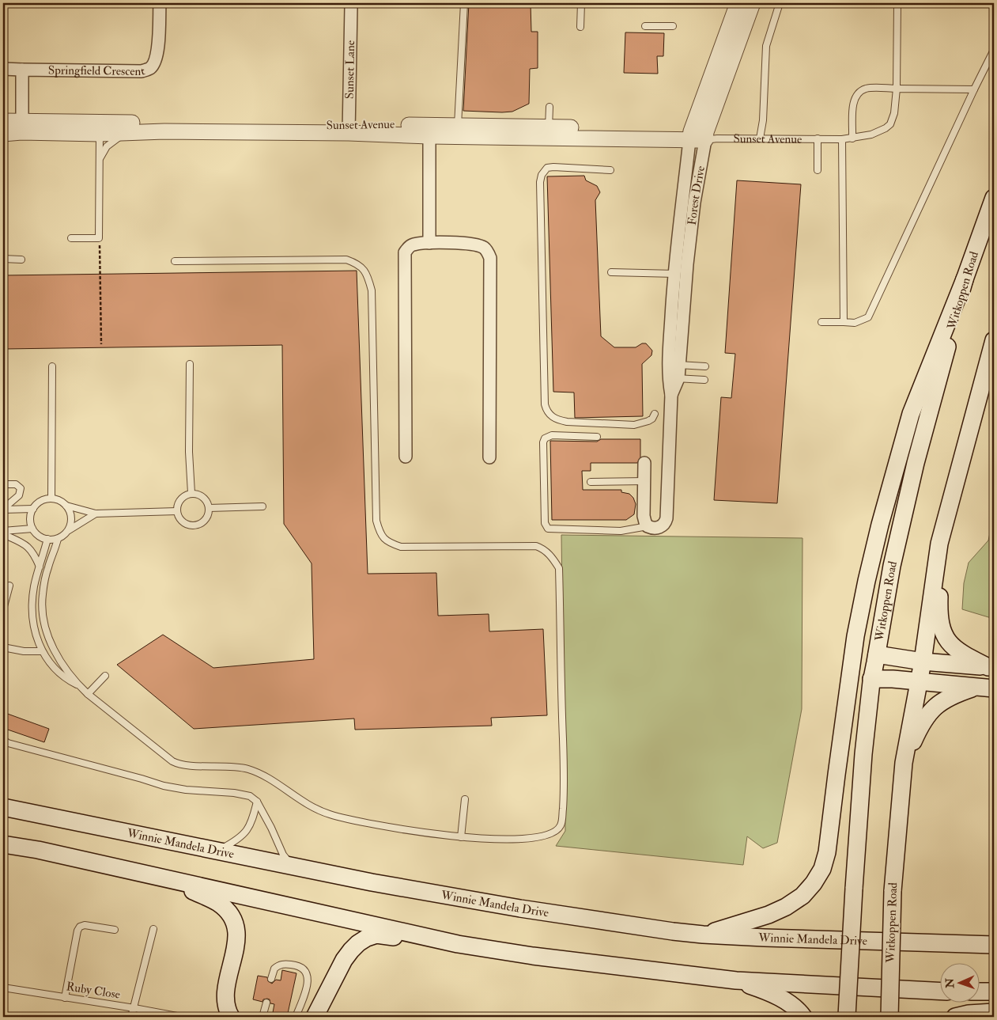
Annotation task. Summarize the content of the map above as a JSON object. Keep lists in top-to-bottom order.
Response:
{
  "streets": {
    "main road": ["Witkoppen Road", "Winnie Mandela Drive"],
    "street": [
      "Springfield Crescent",
      "Sunset Lane",
      "Sunset Avenue",
      "Forest Drive"
    ],
    "lane": ["Ruby Close"]
  },
  "crossings": [
    ["Sunset Lane", "Sunset Avenue"],
    ["Sunset Avenue", "Forest Drive"]
  ],
  "north": "left"
}
